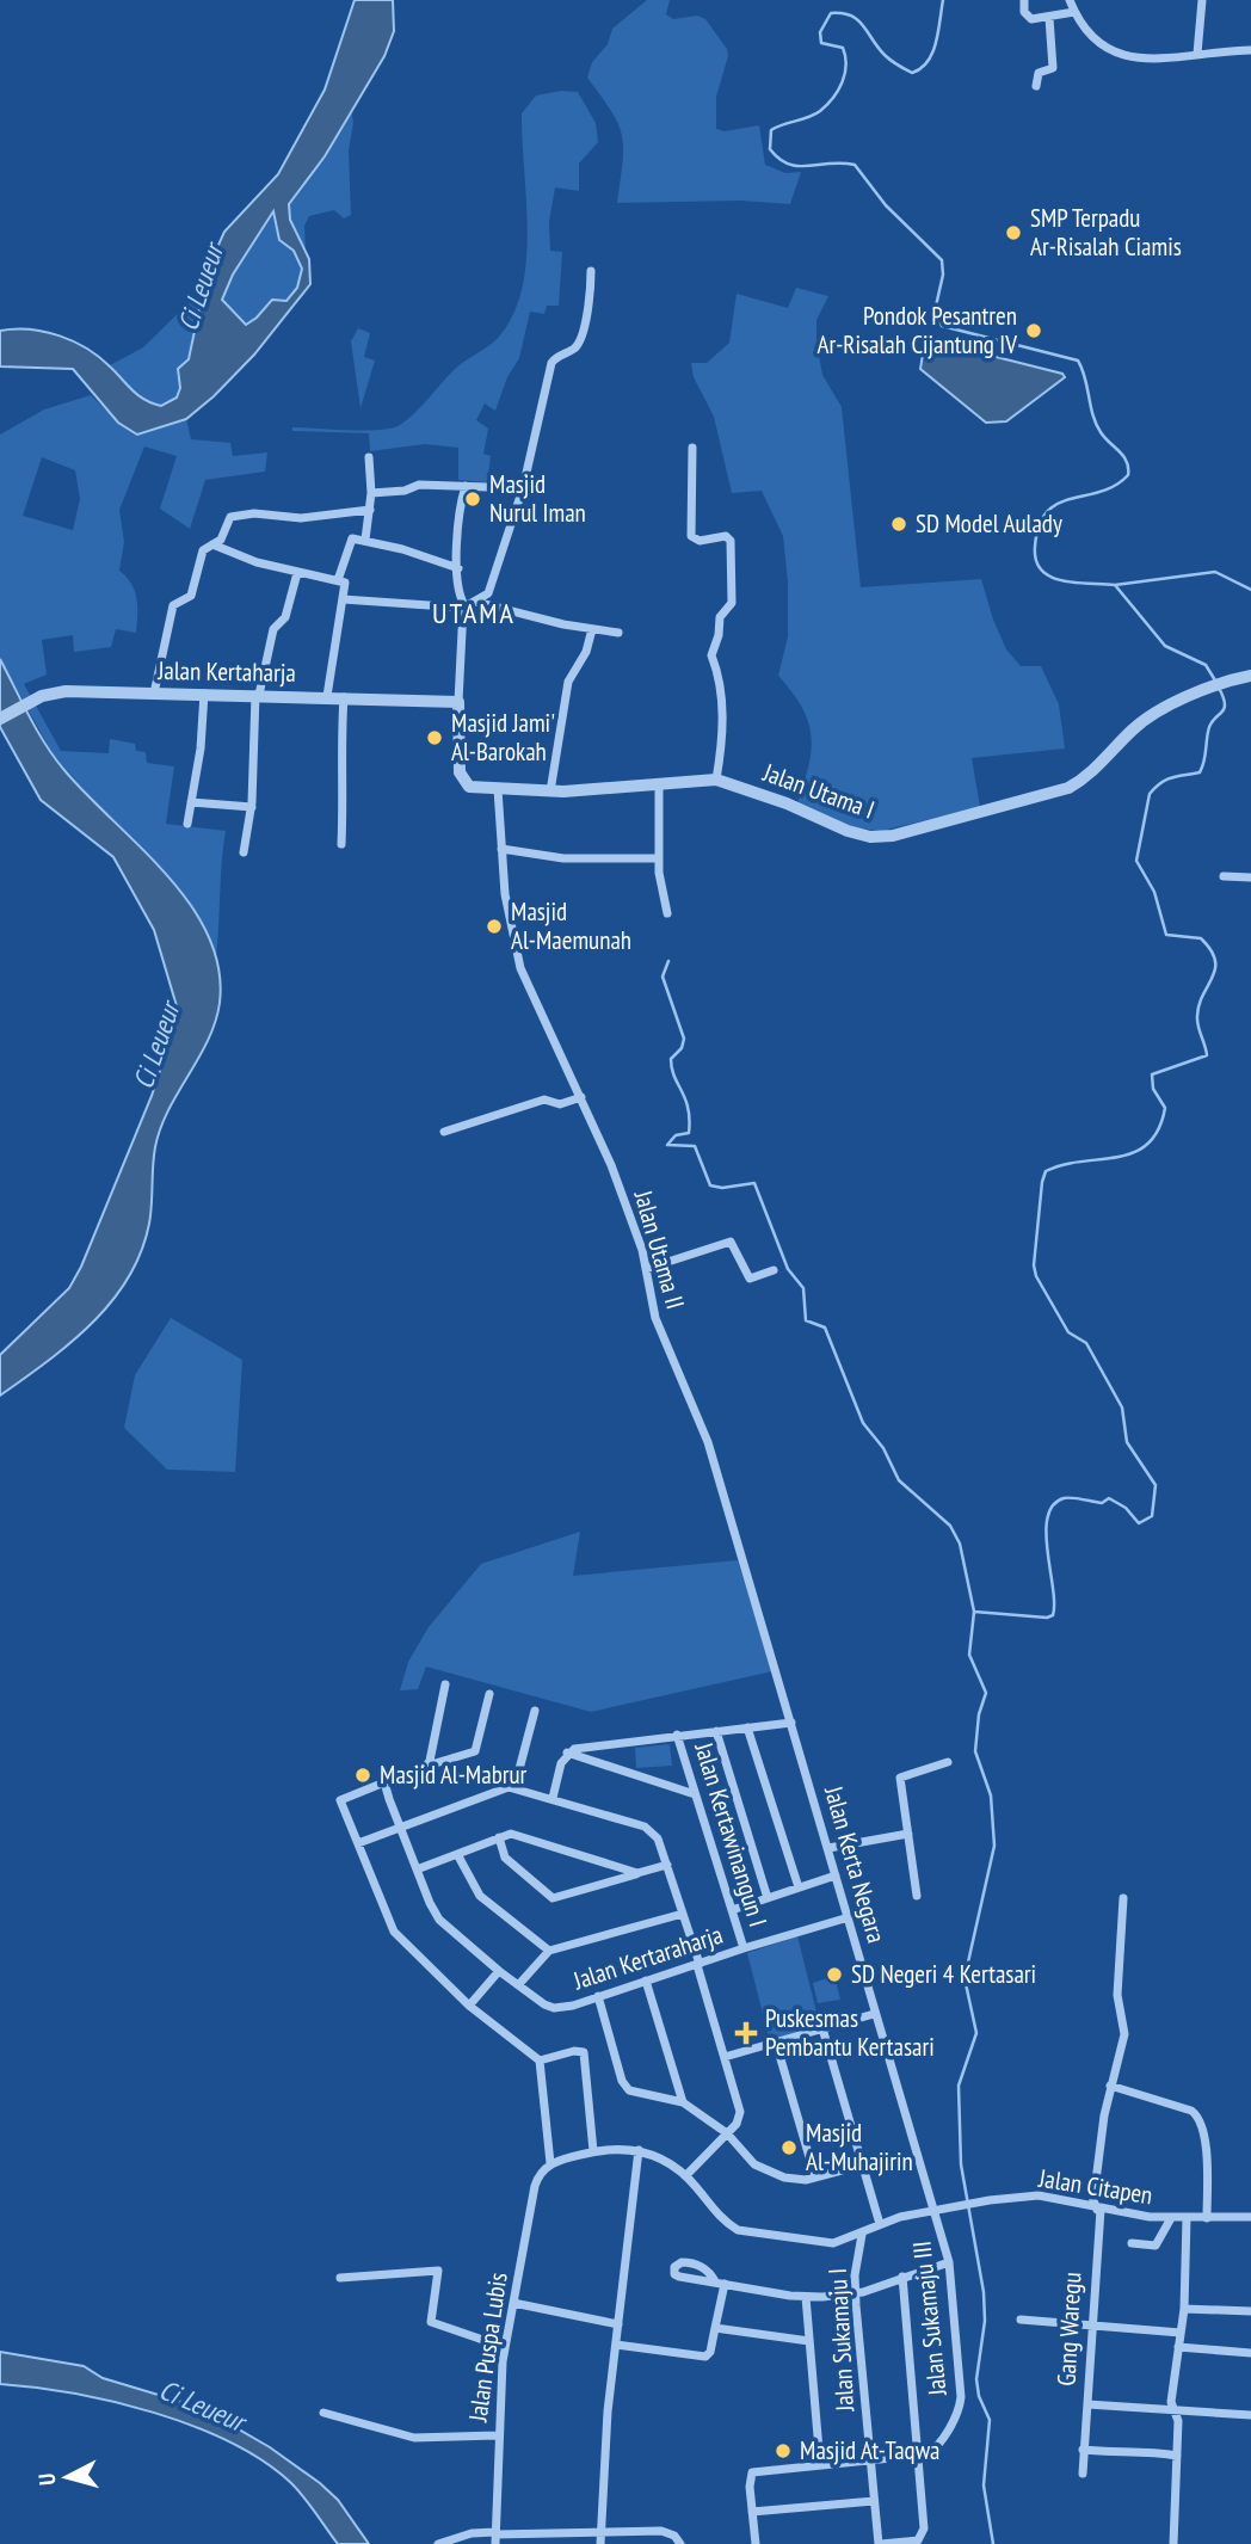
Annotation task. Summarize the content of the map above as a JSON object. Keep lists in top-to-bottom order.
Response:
{
  "streets": {
    "street": [
      "Jalan Kertaharja",
      "Jalan Utama I",
      "Jalan Utama II",
      "Jalan Kertawinangun I",
      "Jalan Kerta Negara",
      "Jalan Kertaraharja",
      "Jalan Citapen",
      "Jalan Sukamaju III",
      "Gang Waregu",
      "Jalan Sukamaju I",
      "Jalan Puspa Lubis"
    ]
  },
  "crossings": [
    ["Jalan Kertaharja", "Jalan Utama I"],
    ["Jalan Utama I", "Jalan Utama II"],
    ["Jalan Utama II", "Jalan Kerta Negara"],
    ["Jalan Kertawinangun I", "Jalan Kertaraharja"],
    ["Jalan Kerta Negara", "Jalan Kertaraharja"],
    ["Jalan Kerta Negara", "Jalan Citapen"],
    ["Jalan Kerta Negara", "Jalan Sukamaju III"],
    ["Jalan Citapen", "Jalan Sukamaju III"],
    ["Jalan Citapen", "Gang Waregu"],
    ["Jalan Citapen", "Jalan Sukamaju I"]
  ],
  "districts": ["UTAMA"],
  "water": ["Ci Leueur"],
  "places": {
    "other": [
      "SMP Terpadu Ar-Risalah Ciamis",
      "Pondok Pesantren Ar-Risalah Cijantung IV",
      "Masjid Nurul Iman",
      "SD Model Aulady",
      "Masjid Jami' Al-Barokah",
      "Masjid Al-Maemunah",
      "Masjid Al-Mabrur",
      "SD Negeri 4 Kertasari",
      "Masjid Al-Muhajirin",
      "Masjid At-Taqwa"
    ],
    "health": ["Puskesmas Pembantu Kertasari"]
  },
  "north": "left"
}
